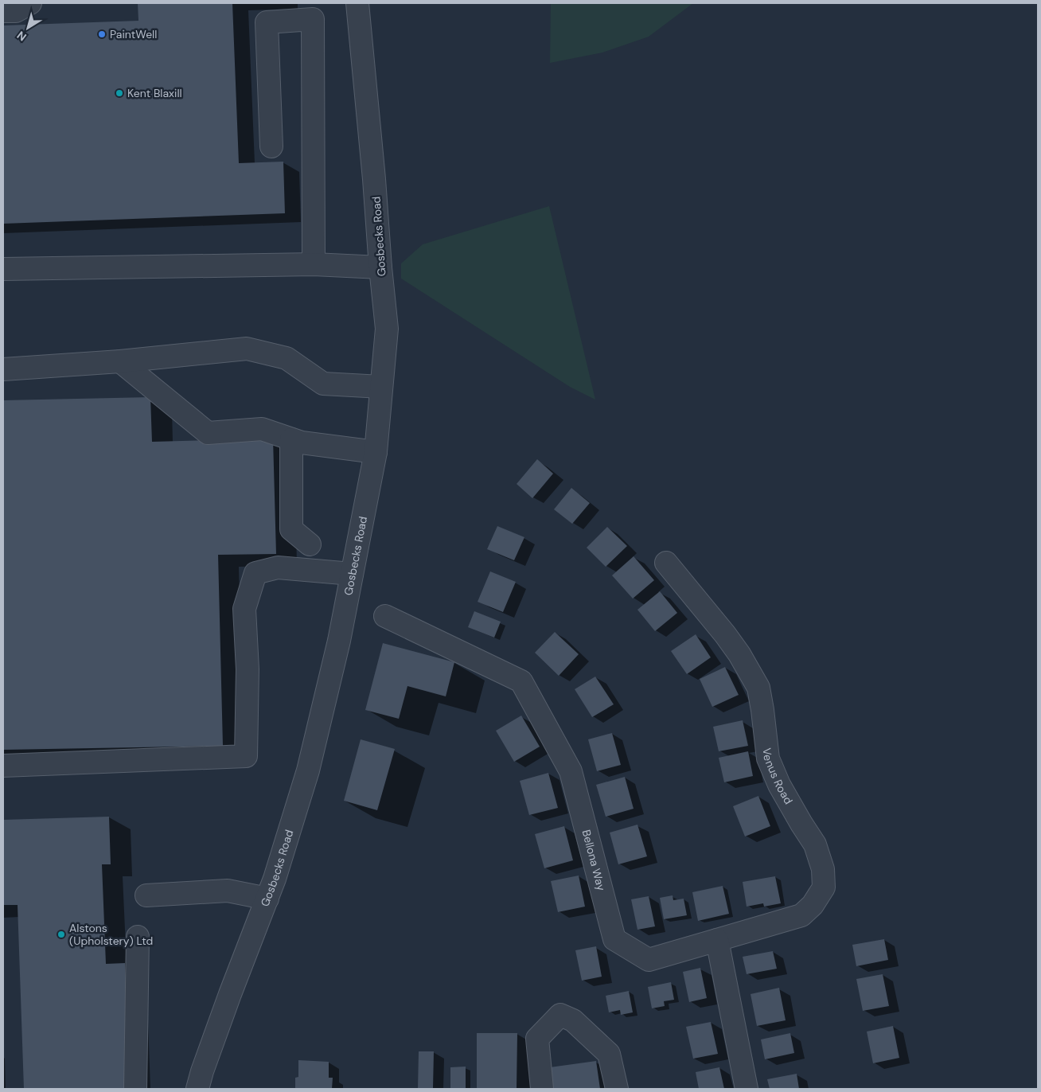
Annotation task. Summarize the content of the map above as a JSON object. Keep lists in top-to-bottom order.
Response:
{
  "streets": {
    "street": ["Gosbecks Road", "Venus Road", "Bellona Way"]
  },
  "crossings": [
    ["Venus Road", "Bellona Way"]
  ],
  "places": ["PaintWell", "Kent Blaxill", "Alstons (Upholstery) Ltd"],
  "north": "bottom left"
}
